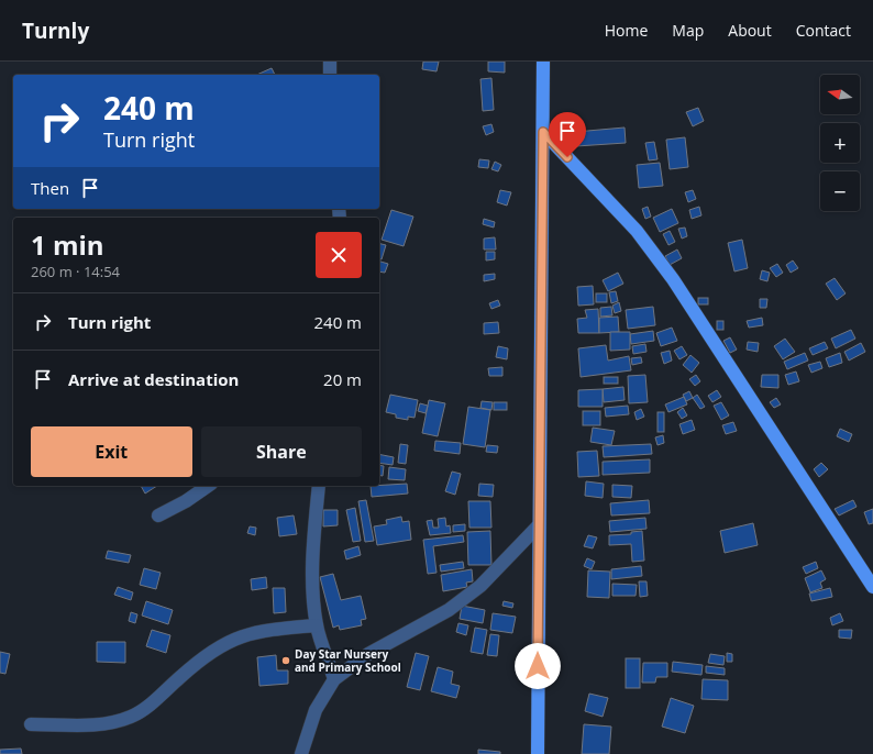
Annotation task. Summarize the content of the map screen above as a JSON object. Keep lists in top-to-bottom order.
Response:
{
  "places": ["Day Star Nursery and Primary School"],
  "north": "left",
  "page": {
    "header": "Turnly",
    "nav": [
      "Home",
      "Map",
      "About",
      "Contact"
    ],
    "map_buttons": ["+", "−"],
    "turn": ["240 m", "Turn right"],
    "then": "Then",
    "heading": ["1 min", "260 m · 14:54"],
    "list": [
      {
        "name": "Turn right",
        "value": "240 m"
      },
      {
        "name": "Arrive at destination",
        "value": "20 m"
      }
    ],
    "buttons": ["Exit", "Share"]
  }
}
